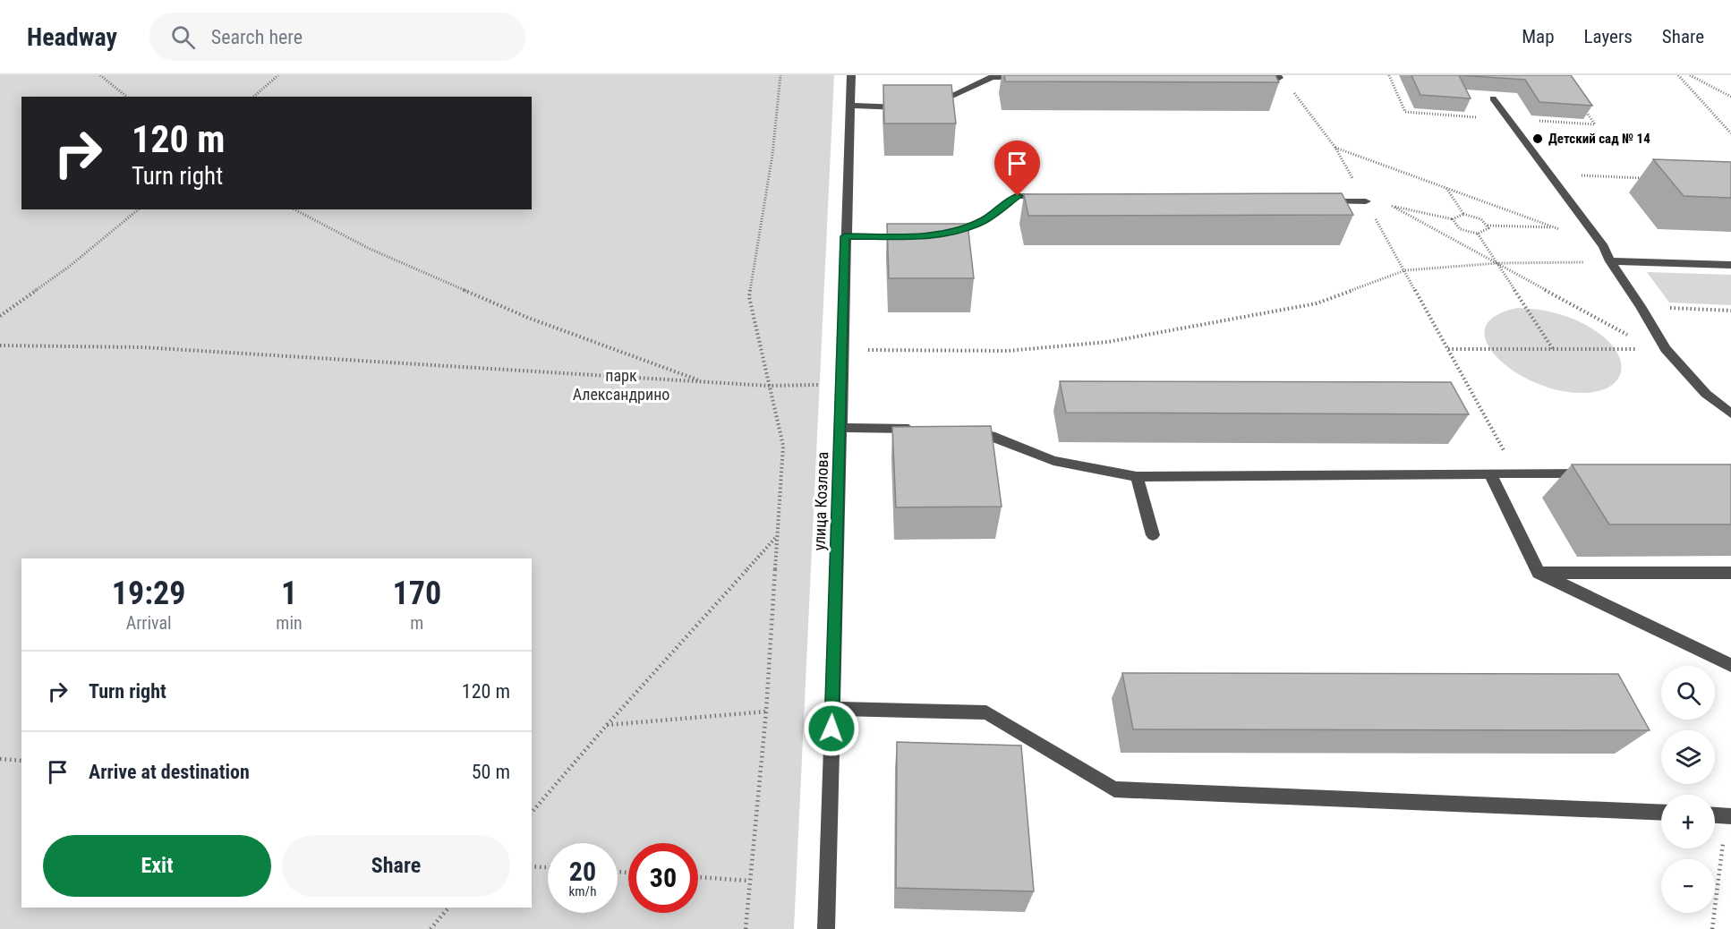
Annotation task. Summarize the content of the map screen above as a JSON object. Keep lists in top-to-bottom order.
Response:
{
  "streets": {
    "street": ["улица Козлова"]
  },
  "parks": ["парк Александрино"],
  "places": ["Детский сад № 14"],
  "page": {
    "header": "Headway",
    "search": "Search here",
    "nav": ["Map", "Layers", "Share"],
    "turn": ["120 m", "Turn right"],
    "eta": [
      "19:29",
      "Arrival",
      "1",
      "min",
      "170",
      "m"
    ],
    "list": [
      {
        "name": "Turn right",
        "value": "120 m"
      },
      {
        "name": "Arrive at destination",
        "value": "50 m"
      }
    ],
    "map_buttons": ["+", "−"],
    "buttons": ["Exit", "Share"],
    "speed": "20 km/h",
    "limit": "30"
  }
}
